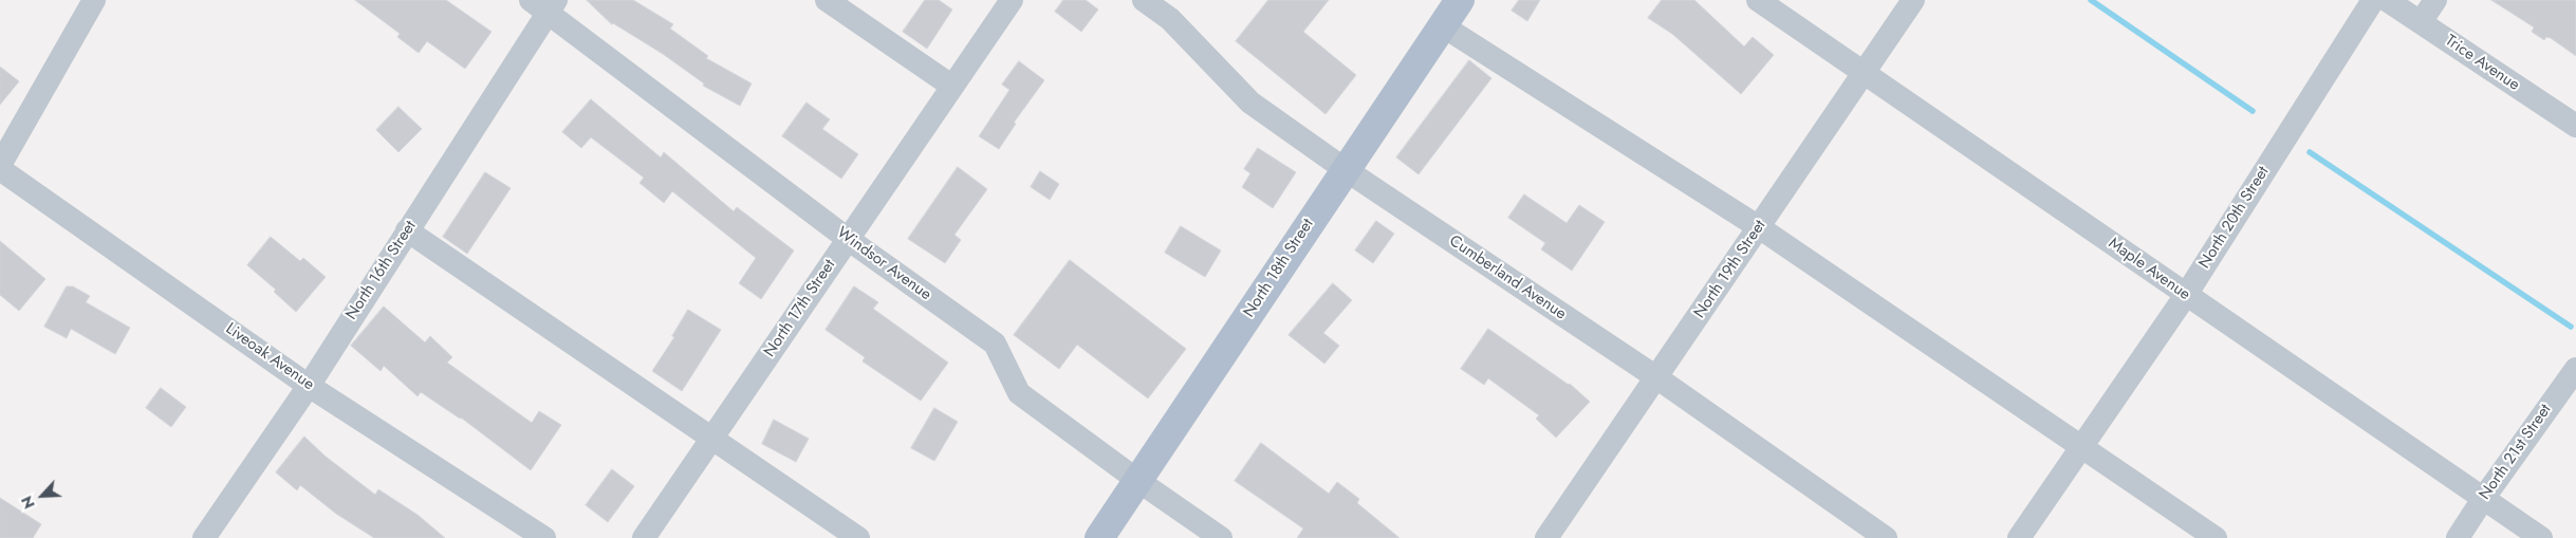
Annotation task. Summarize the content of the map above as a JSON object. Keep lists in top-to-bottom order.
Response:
{
  "streets": {
    "main road": ["North 18th Street"],
    "street": [
      "Trice Avenue",
      "North 20th Street",
      "Windsor Avenue",
      "North 19th Street",
      "Maple Avenue",
      "North 16th Street",
      "Cumberland Avenue",
      "North 17th Street",
      "Liveoak Avenue",
      "North 21st Street"
    ]
  },
  "crossings": [
    ["North 20th Street", "Maple Avenue"],
    ["Windsor Avenue", "North 18th Street"],
    ["Windsor Avenue", "North 16th Street"],
    ["Windsor Avenue", "North 17th Street"],
    ["North 18th Street", "Cumberland Avenue"],
    ["North 19th Street", "Maple Avenue"],
    ["North 19th Street", "Cumberland Avenue"],
    ["Maple Avenue", "North 21st Street"],
    ["North 16th Street", "Liveoak Avenue"]
  ],
  "north": "bottom left"
}
